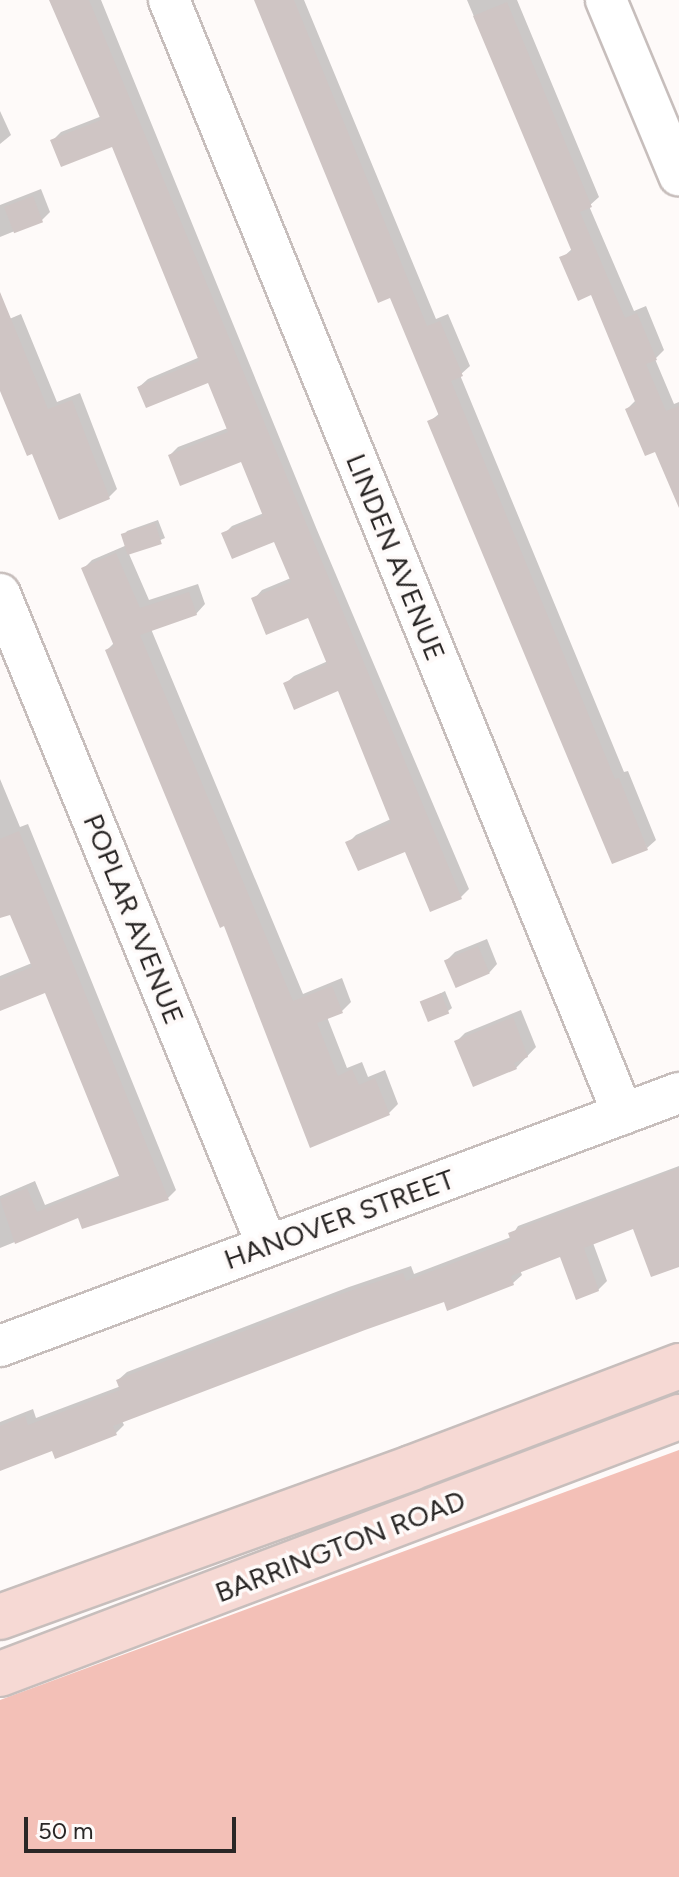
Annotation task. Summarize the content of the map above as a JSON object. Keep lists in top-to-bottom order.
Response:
{
  "streets": {
    "main road": ["BARRINGTON ROAD"],
    "street": ["LINDEN AVENUE", "POPLAR AVENUE", "HANOVER STREET"]
  },
  "crossings": [
    ["LINDEN AVENUE", "HANOVER STREET"],
    ["POPLAR AVENUE", "HANOVER STREET"]
  ],
  "scale_bar": "50 m"
}
